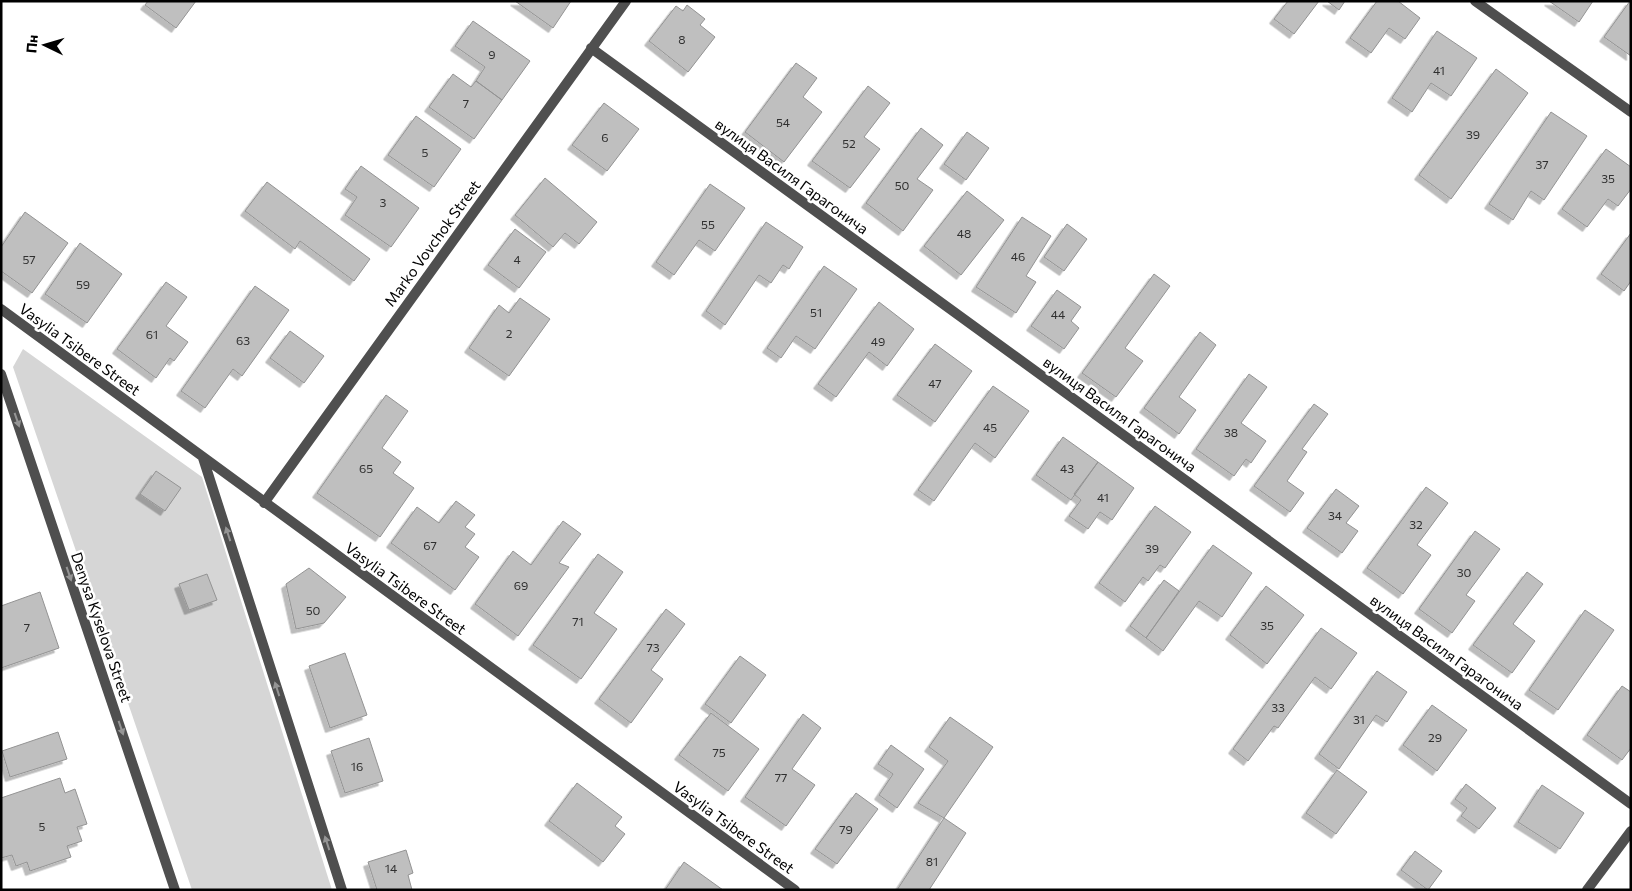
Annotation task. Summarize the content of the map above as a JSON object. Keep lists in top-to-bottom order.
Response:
{
  "streets": {
    "street": [
      "вулиця Василя Гарагонича",
      "Marko Vovchok Street",
      "Vasylia Tsibere Street",
      "Denysa Kyselova Street"
    ]
  },
  "crossings": [
    ["вулиця Василя Гарагонича", "Marko Vovchok Street"],
    ["Marko Vovchok Street", "Vasylia Tsibere Street"]
  ],
  "one_way": ["Denysa Kyselova Street"],
  "house_numbers": [
    "8",
    "9",
    "41",
    "7",
    "54",
    "39",
    "6",
    "52",
    "5",
    "37",
    "35",
    "50",
    "3",
    "55",
    "48",
    "46",
    "57",
    "4",
    "59",
    "51",
    "44",
    "2",
    "61",
    "63",
    "49",
    "47",
    "45",
    "38",
    "65",
    "43",
    "41",
    "34",
    "32",
    "67",
    "39",
    "30",
    "69",
    "50",
    "71",
    "35",
    "7",
    "73",
    "33",
    "31",
    "29",
    "75",
    "16",
    "77",
    "5",
    "79",
    "81",
    "14"
  ],
  "north": "left"
}
